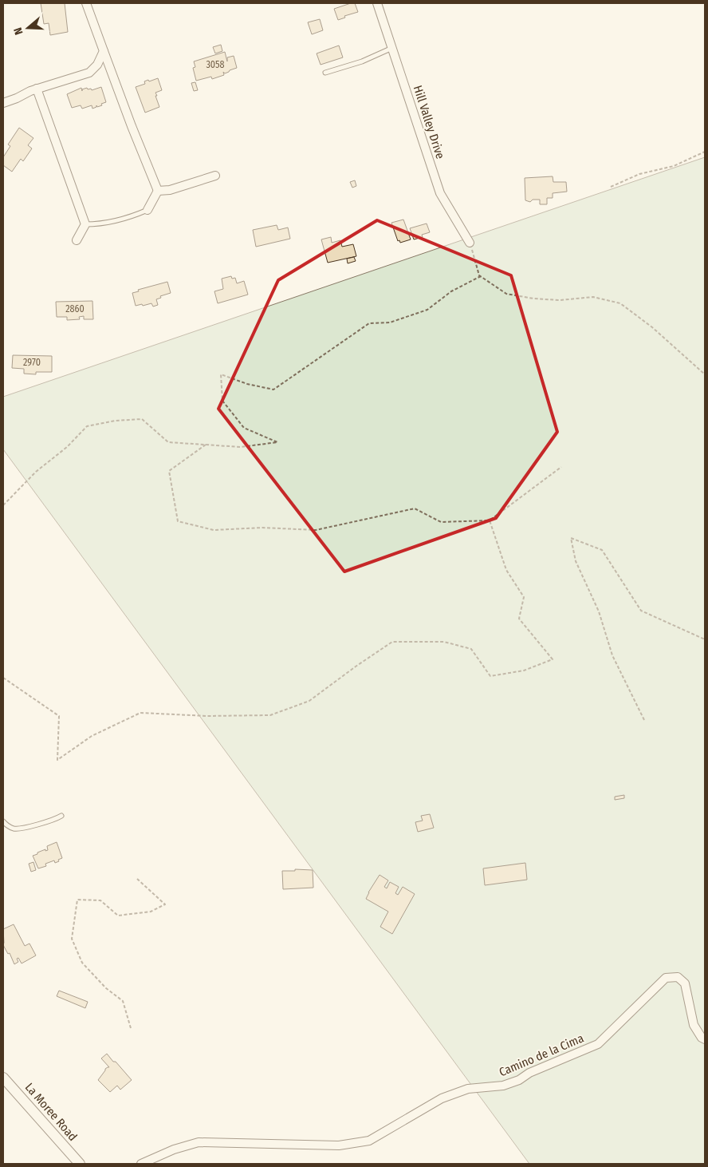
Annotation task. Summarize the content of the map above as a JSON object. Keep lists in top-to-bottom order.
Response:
{
  "streets": {
    "street": ["Hill Valley Drive", "Camino de la Cima", "La Moree Road"]
  },
  "house_numbers": ["3058", "2860", "2970"],
  "north": "left"
}
